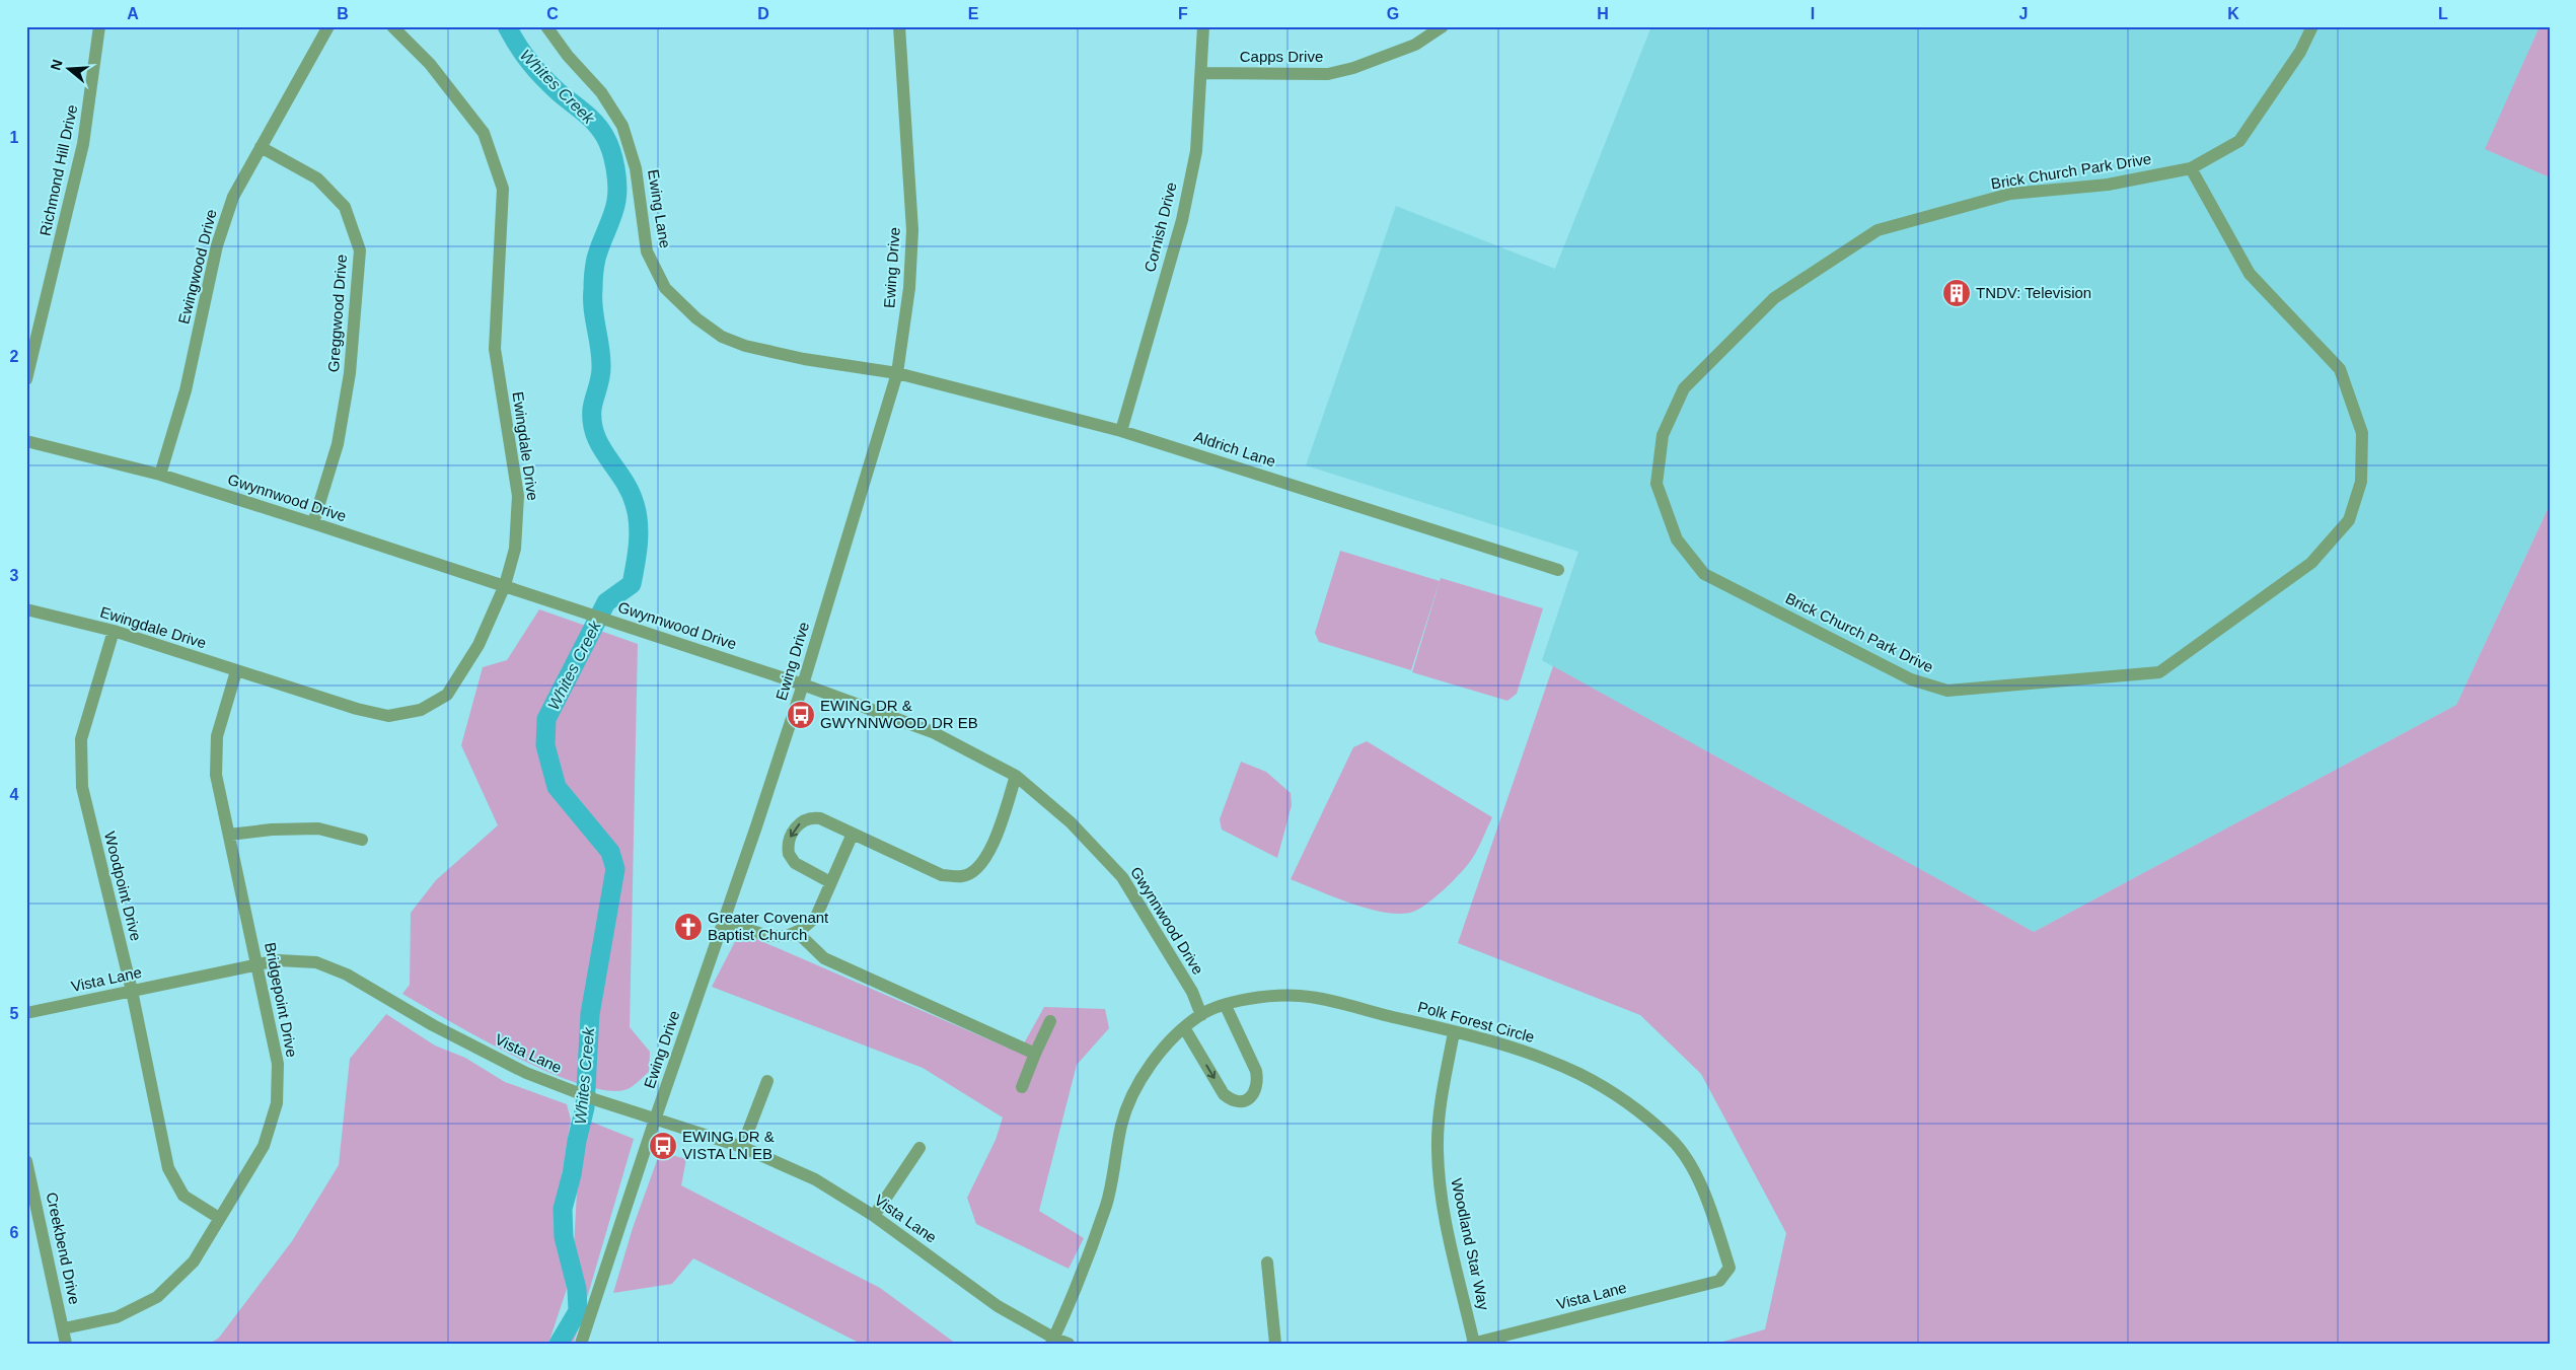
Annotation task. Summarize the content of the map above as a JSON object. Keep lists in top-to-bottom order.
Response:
{
  "streets": {
    "street": [
      "Capps Drive",
      "Richmond Hill Drive",
      "Brick Church Park Drive",
      "Ewing Lane",
      "Cornish Drive",
      "Ewingwood Drive",
      "Ewing Drive",
      "Greggwood Drive",
      "Ewingdale Drive",
      "Aldrich Lane",
      "Gwynnwood Drive",
      "Woodpoint Drive",
      "Vista Lane",
      "Bridgepoint Drive",
      "Polk Forest Circle",
      "Woodland Star Way",
      "Creekbend Drive"
    ]
  },
  "crossings": [
    ["Capps Drive", "Cornish Drive"],
    ["Ewing Lane", "Ewing Drive"],
    ["Ewing Lane", "Aldrich Lane"],
    ["Cornish Drive", "Aldrich Lane"],
    ["Ewingwood Drive", "Greggwood Drive"],
    ["Ewingwood Drive", "Gwynnwood Drive"],
    ["Ewing Drive", "Aldrich Lane"],
    ["Ewing Drive", "Gwynnwood Drive"],
    ["Ewing Drive", "Vista Lane"],
    ["Greggwood Drive", "Gwynnwood Drive"],
    ["Ewingdale Drive", "Gwynnwood Drive"],
    ["Ewingdale Drive", "Woodpoint Drive"],
    ["Ewingdale Drive", "Bridgepoint Drive"],
    ["Gwynnwood Drive", "Polk Forest Circle"],
    ["Woodpoint Drive", "Vista Lane"],
    ["Woodpoint Drive", "Bridgepoint Drive"],
    ["Vista Lane", "Bridgepoint Drive"],
    ["Vista Lane", "Polk Forest Circle"],
    ["Vista Lane", "Woodland Star Way"],
    ["Bridgepoint Drive", "Creekbend Drive"],
    ["Polk Forest Circle", "Woodland Star Way"]
  ],
  "water": ["Whites Creek"],
  "places": {
    "building": ["TNDV: Television"],
    "bus stop": ["EWING DR & GWYNNWOOD DR EB", "EWING DR & VISTA LN EB"],
    "church": ["Greater Covenant Baptist Church"]
  },
  "north": "left",
  "grid": {
    "columns": [
      "A",
      "B",
      "C",
      "D",
      "E",
      "F",
      "G",
      "H",
      "I",
      "J",
      "K",
      "L"
    ],
    "rows": [
      "1",
      "2",
      "3",
      "4",
      "5",
      "6"
    ]
  }
}
